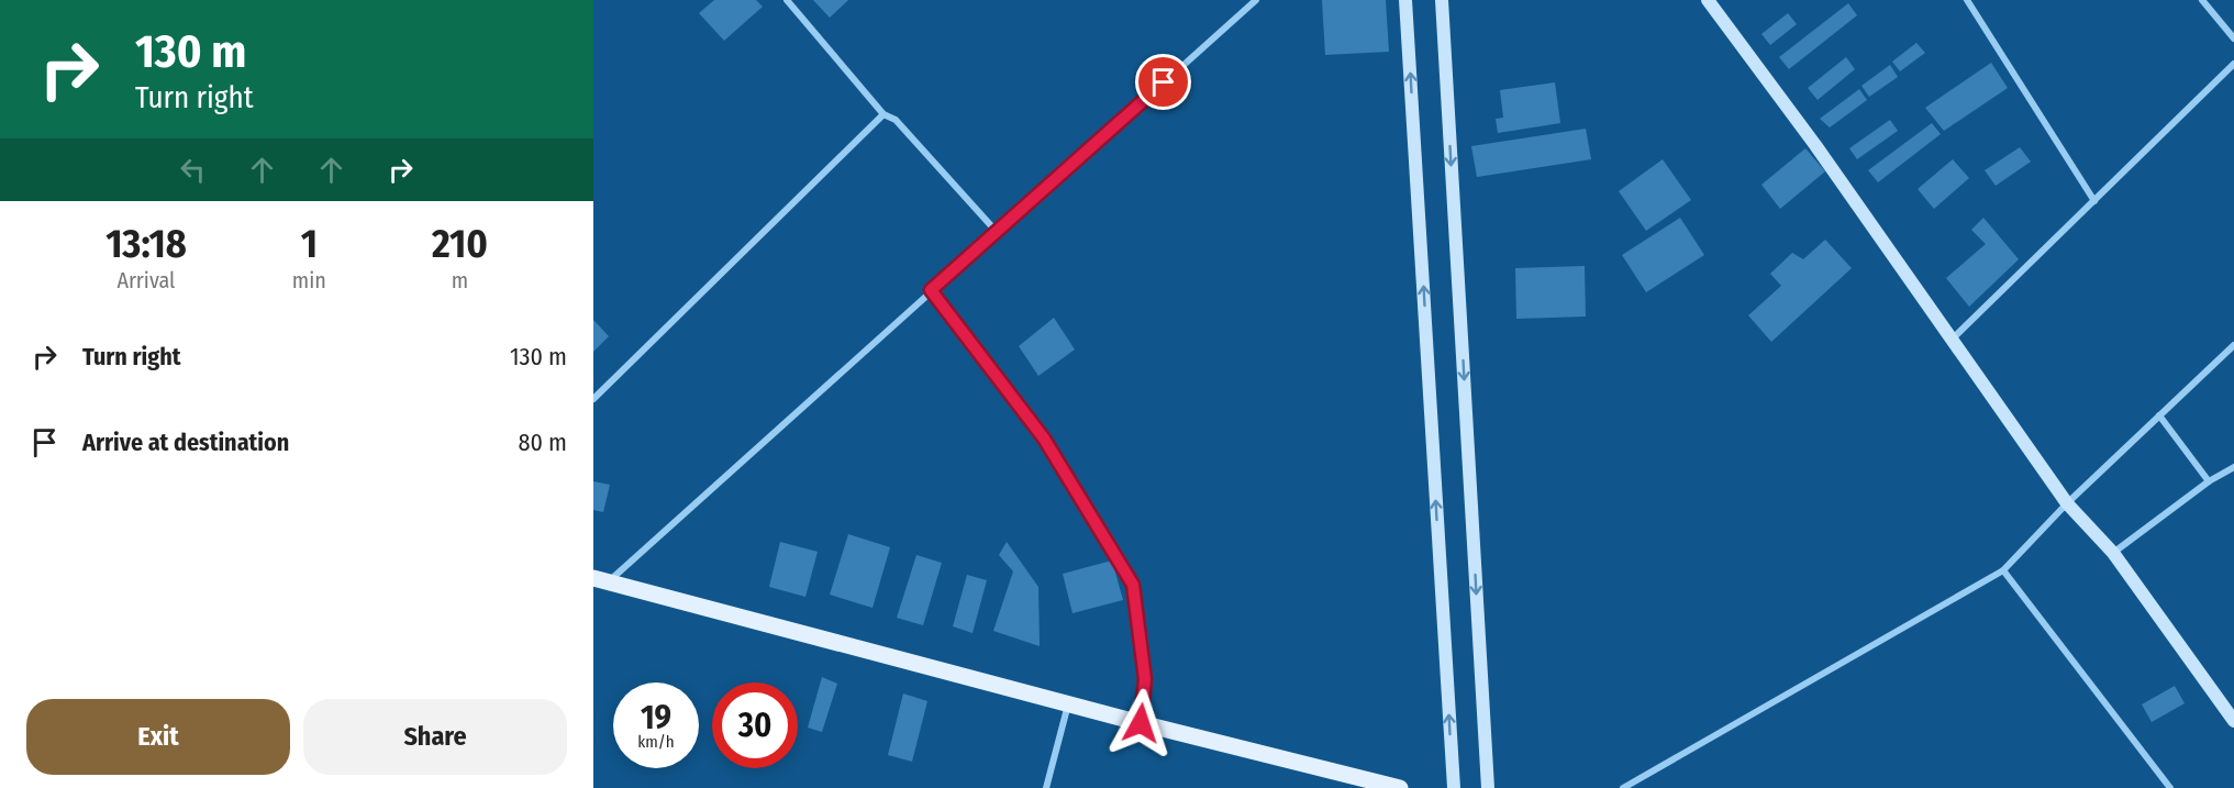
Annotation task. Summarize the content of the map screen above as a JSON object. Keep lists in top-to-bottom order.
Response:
{
  "page": {
    "turn": ["130 m", "Turn right"],
    "eta": [
      "13:18",
      "Arrival",
      "1",
      "min",
      "210",
      "m"
    ],
    "list": [
      {
        "name": "Turn right",
        "value": "130 m"
      },
      {
        "name": "Arrive at destination",
        "value": "80 m"
      }
    ],
    "speed": "19 km/h",
    "limit": "30",
    "buttons": ["Exit", "Share"]
  }
}
